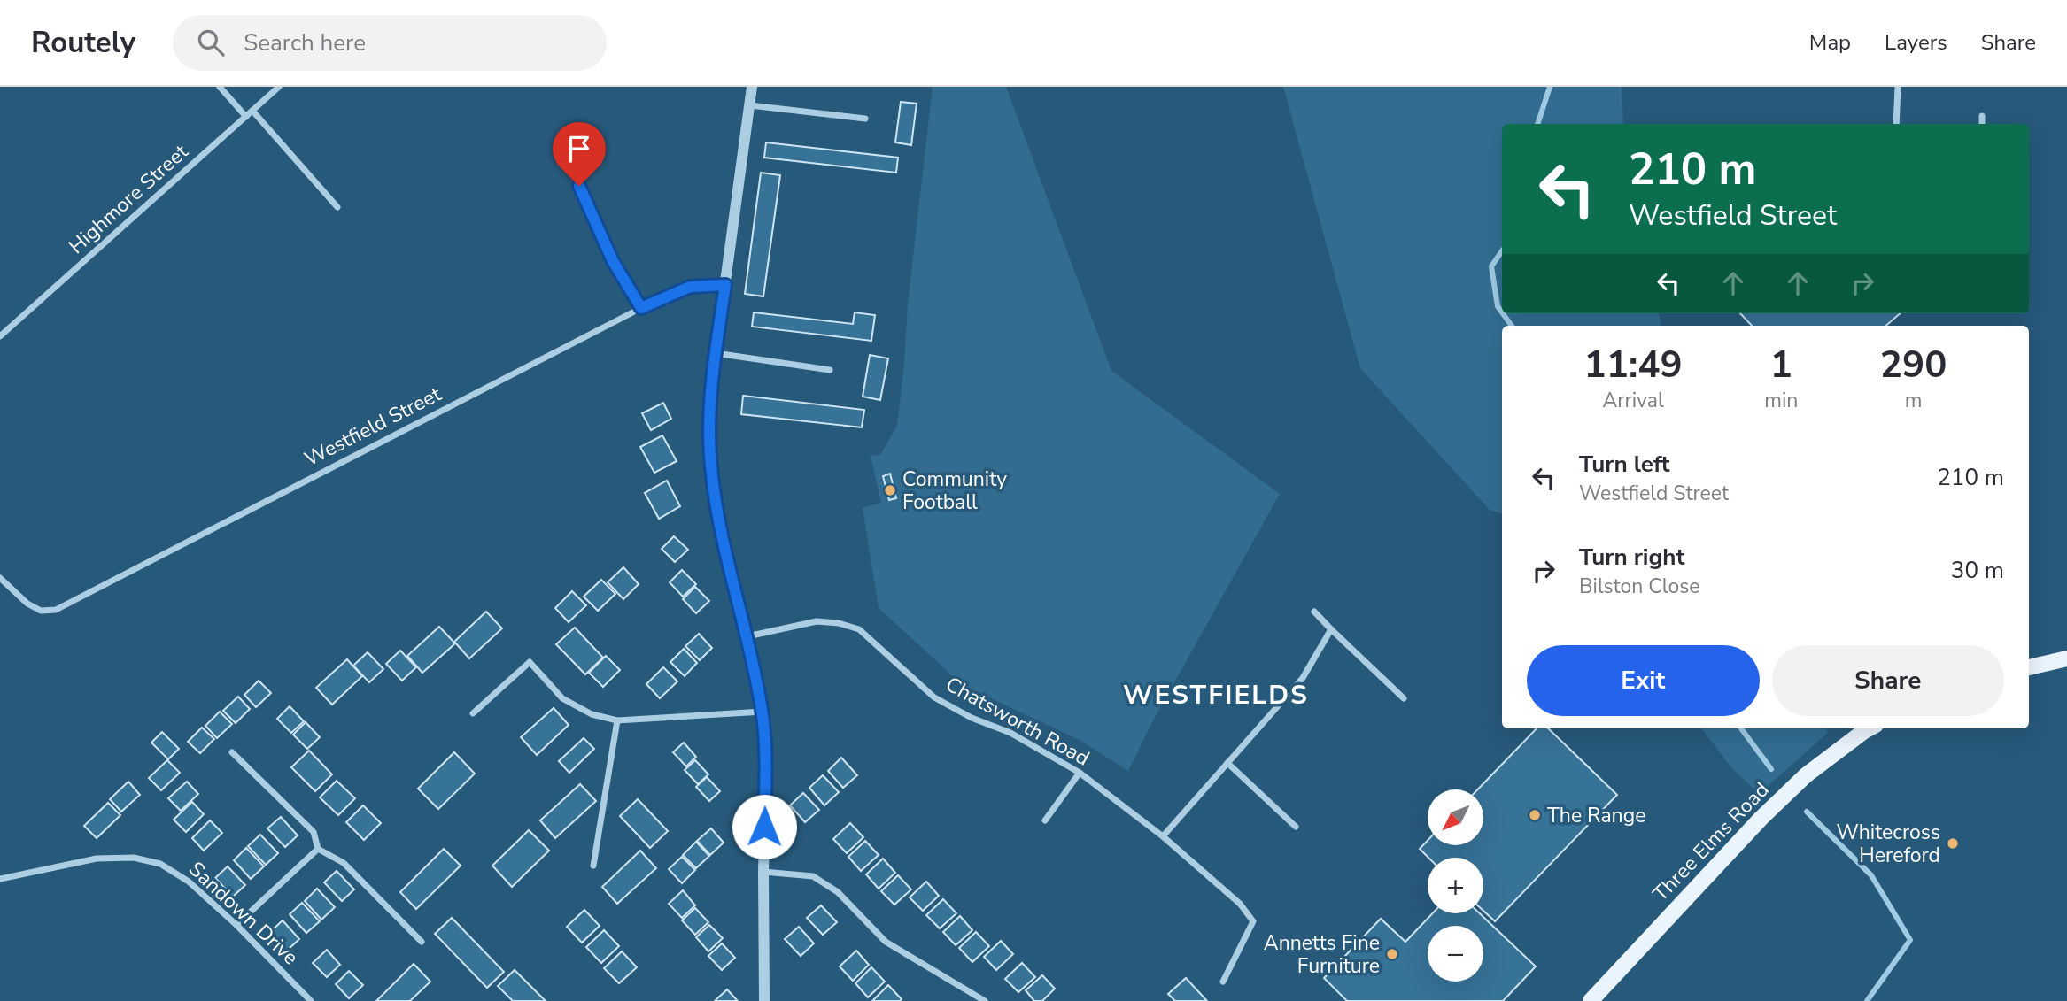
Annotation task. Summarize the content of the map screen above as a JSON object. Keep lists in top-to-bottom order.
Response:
{
  "streets": {
    "main road": ["Three Elms Road"],
    "street": [
      "Highmore Street",
      "Westfield Street",
      "Chatsworth Road",
      "Sandown Drive"
    ]
  },
  "districts": ["WESTFIELDS"],
  "places": [
    "Community Football",
    "The Range",
    "Whitecross Hereford",
    "Annetts Fine Furniture"
  ],
  "north": "bottom left",
  "page": {
    "header": "Routely",
    "search": "Search here",
    "nav": ["Map", "Layers", "Share"],
    "turn": ["210 m", "Westfield Street"],
    "eta": [
      "11:49",
      "Arrival",
      "1",
      "min",
      "290",
      "m"
    ],
    "list": [
      {
        "name": "Turn left",
        "note": "Westfield Street",
        "value": "210 m"
      },
      {
        "name": "Turn right",
        "note": "Bilston Close",
        "value": "30 m"
      }
    ],
    "buttons": ["Exit", "Share"],
    "map_buttons": ["+", "−"]
  }
}
